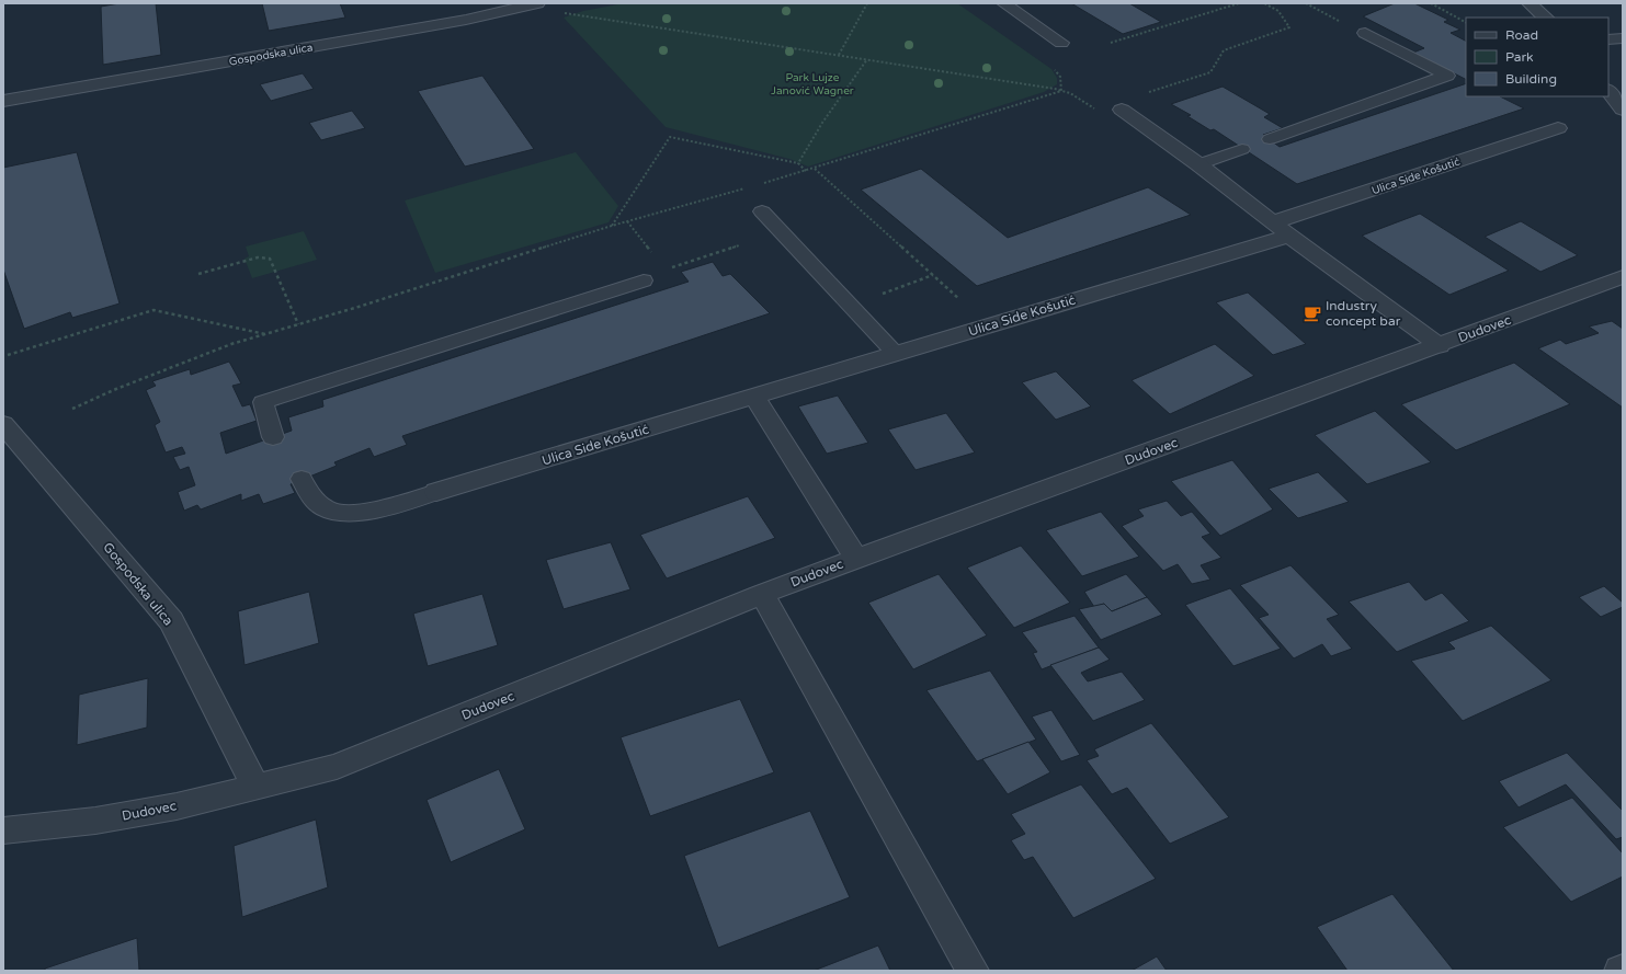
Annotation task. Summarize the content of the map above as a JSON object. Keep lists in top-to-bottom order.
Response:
{
  "streets": {
    "street": ["Gospodska ulica", "Ulica Side Košutić", "Dudovec"]
  },
  "crossings": [
    ["Gospodska ulica", "Dudovec"]
  ],
  "parks": ["Park Lujze Janović Wagner"],
  "places": {
    "cafe": ["Industry concept bar"]
  },
  "legend": ["Road", "Park", "Building"]
}
